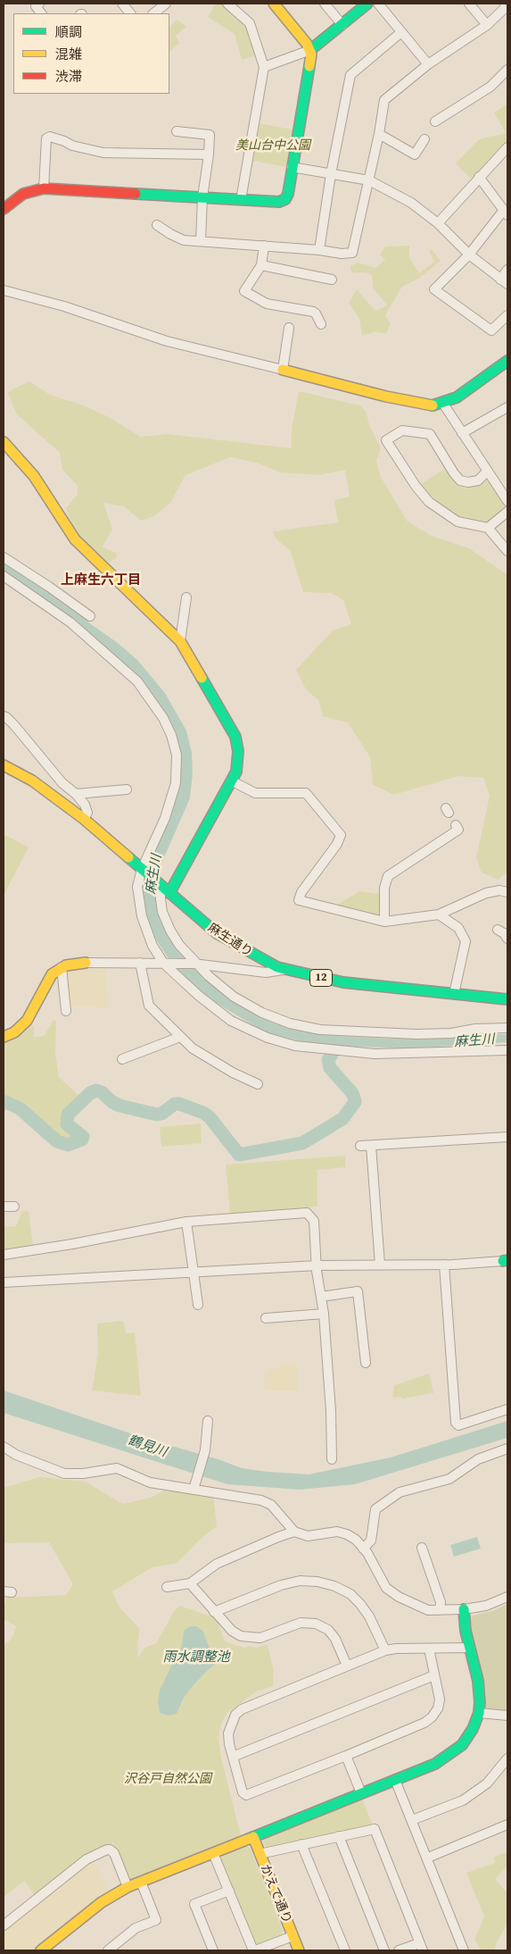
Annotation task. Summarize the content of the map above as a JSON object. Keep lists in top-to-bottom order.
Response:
{
  "streets": {
    "street": ["麻生通り", "12", "かえで通り"]
  },
  "districts": ["上麻生六丁目"],
  "water": ["麻生川", "鶴見川", "雨水調整池"],
  "parks": ["美山台中公園", "沢谷戸自然公園"],
  "legend": ["順調", "混雑", "渋滞"]
}
